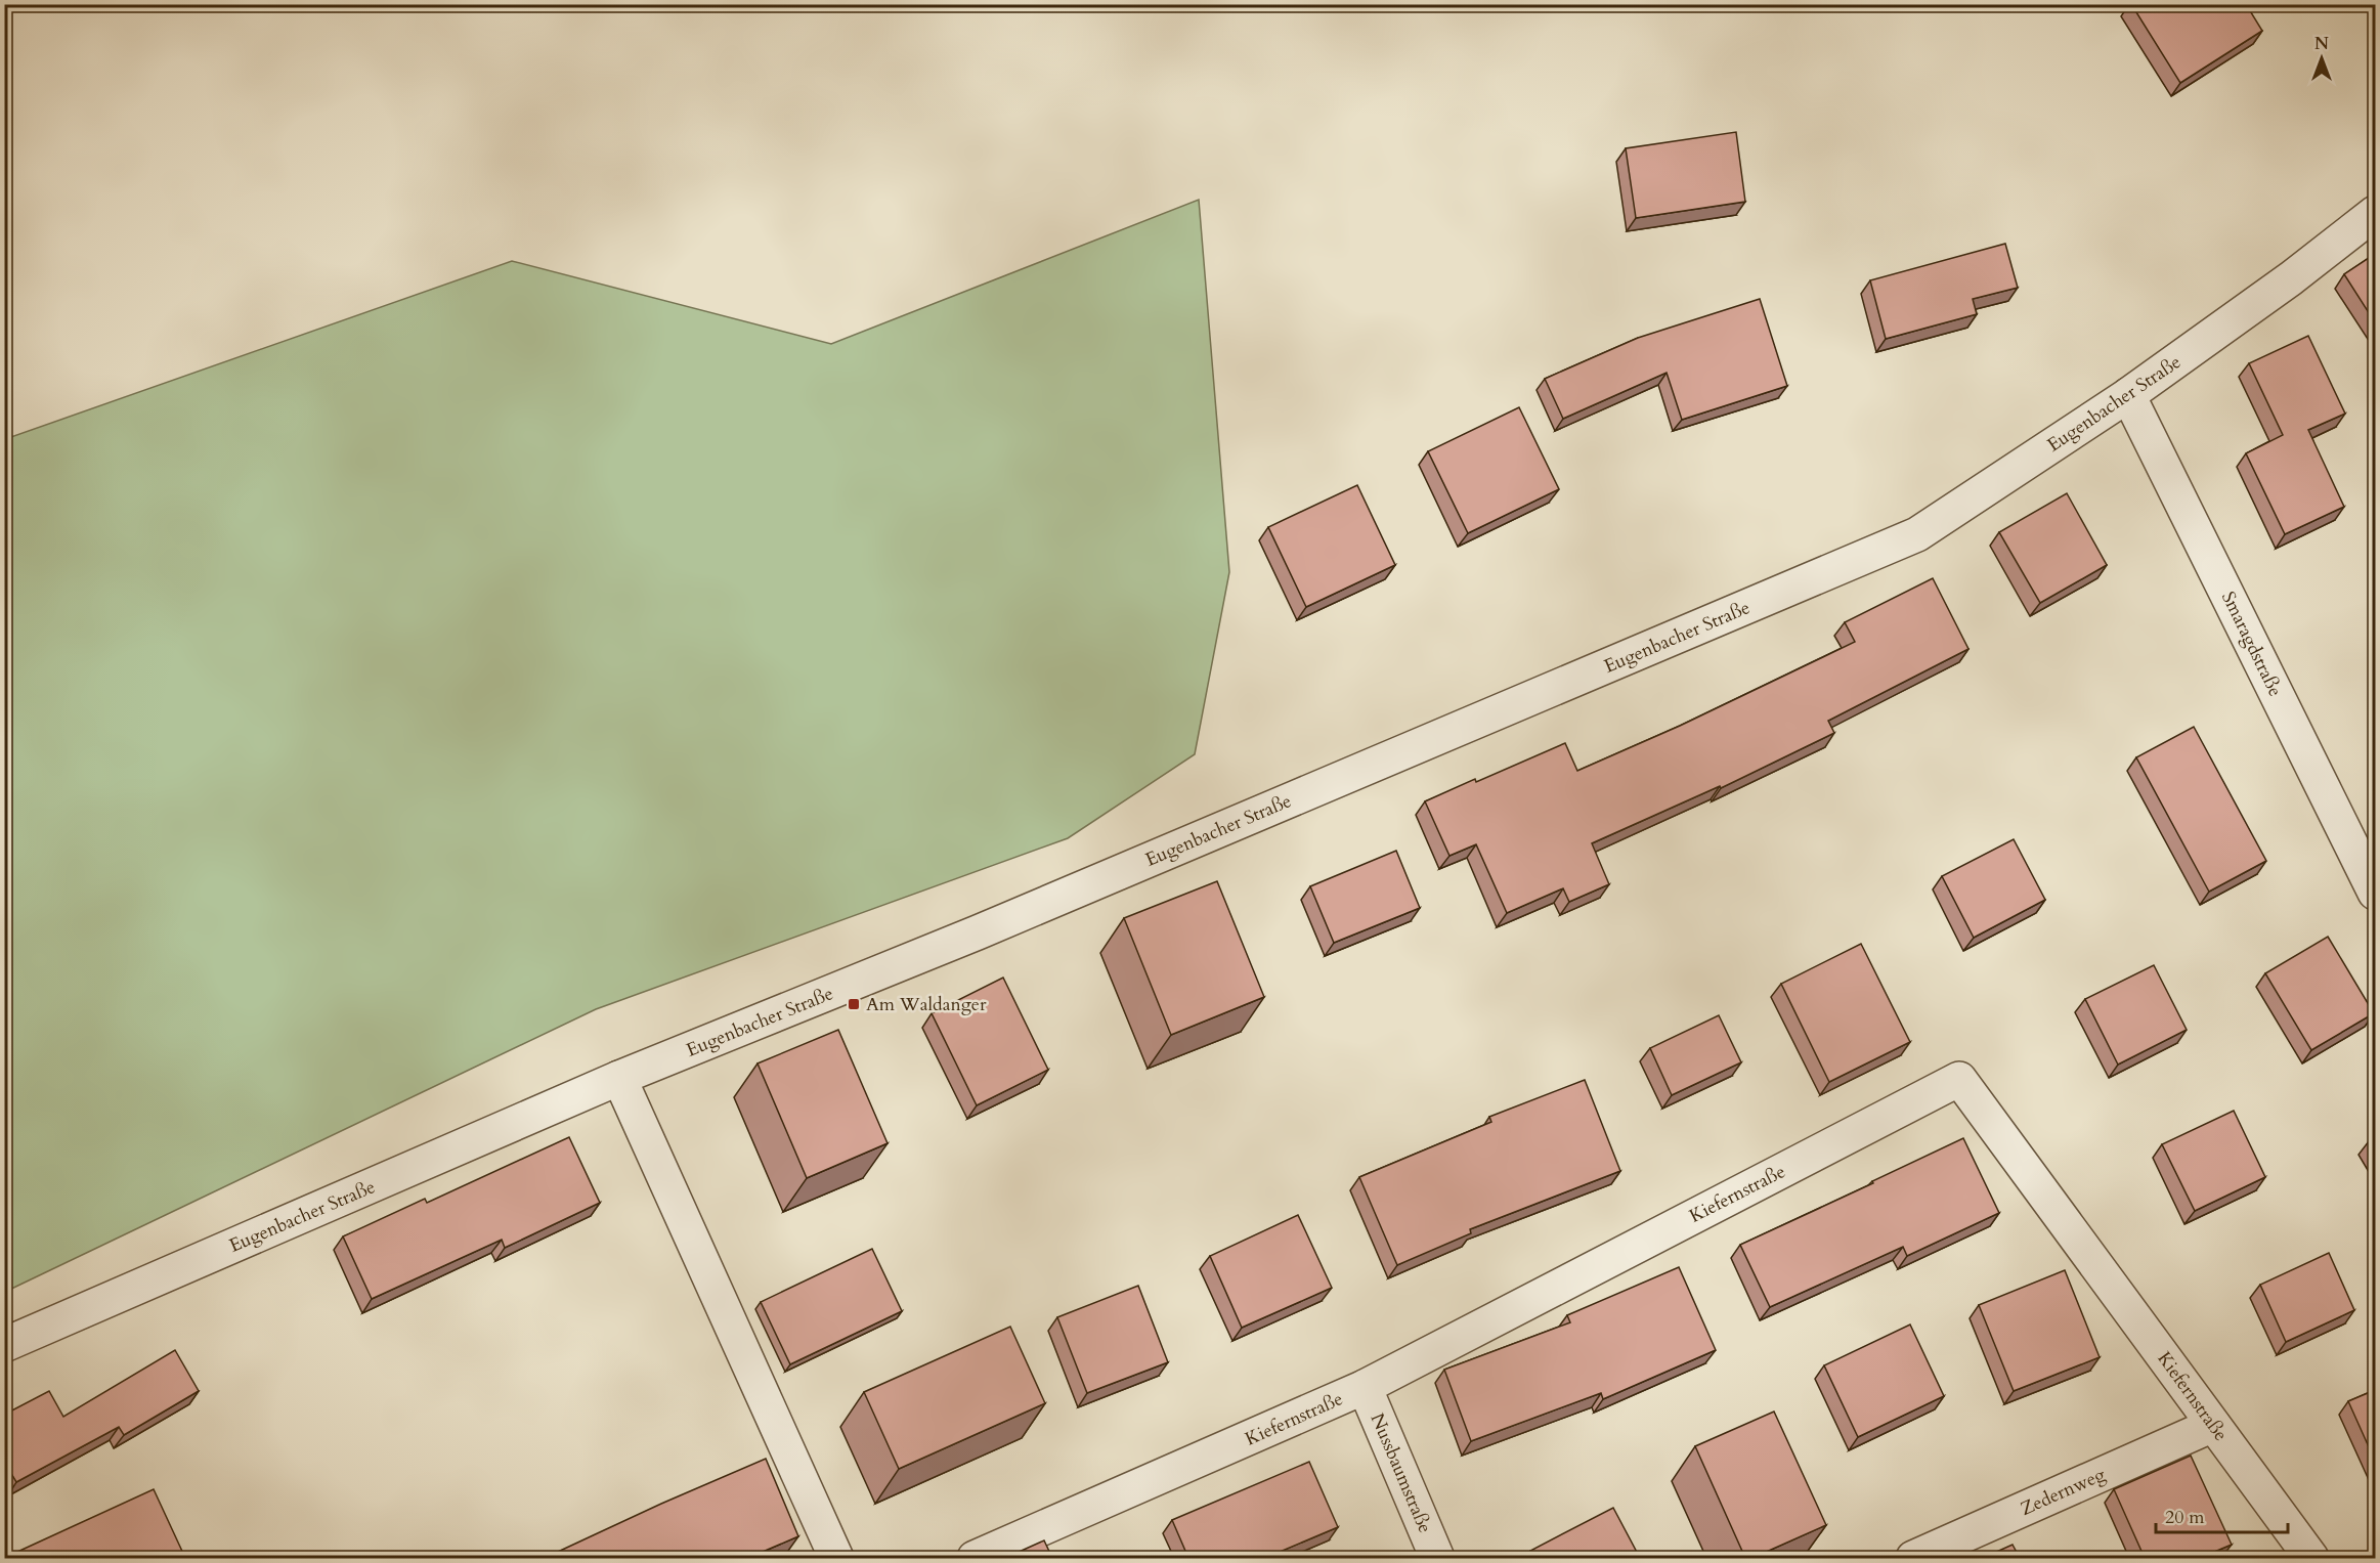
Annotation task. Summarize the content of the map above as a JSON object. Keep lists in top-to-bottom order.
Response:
{
  "streets": {
    "street": [
      "Eugenbacher Straße",
      "Smaragdstraße",
      "Kiefernstraße",
      "Nussbaumstraße",
      "Zedernweg"
    ]
  },
  "crossings": [
    ["Eugenbacher Straße", "Smaragdstraße"],
    ["Kiefernstraße", "Nussbaumstraße"],
    ["Kiefernstraße", "Zedernweg"]
  ],
  "places": {
    "transit": ["Am Waldanger"]
  },
  "scale_bar": "20 m",
  "north": "top"
}
